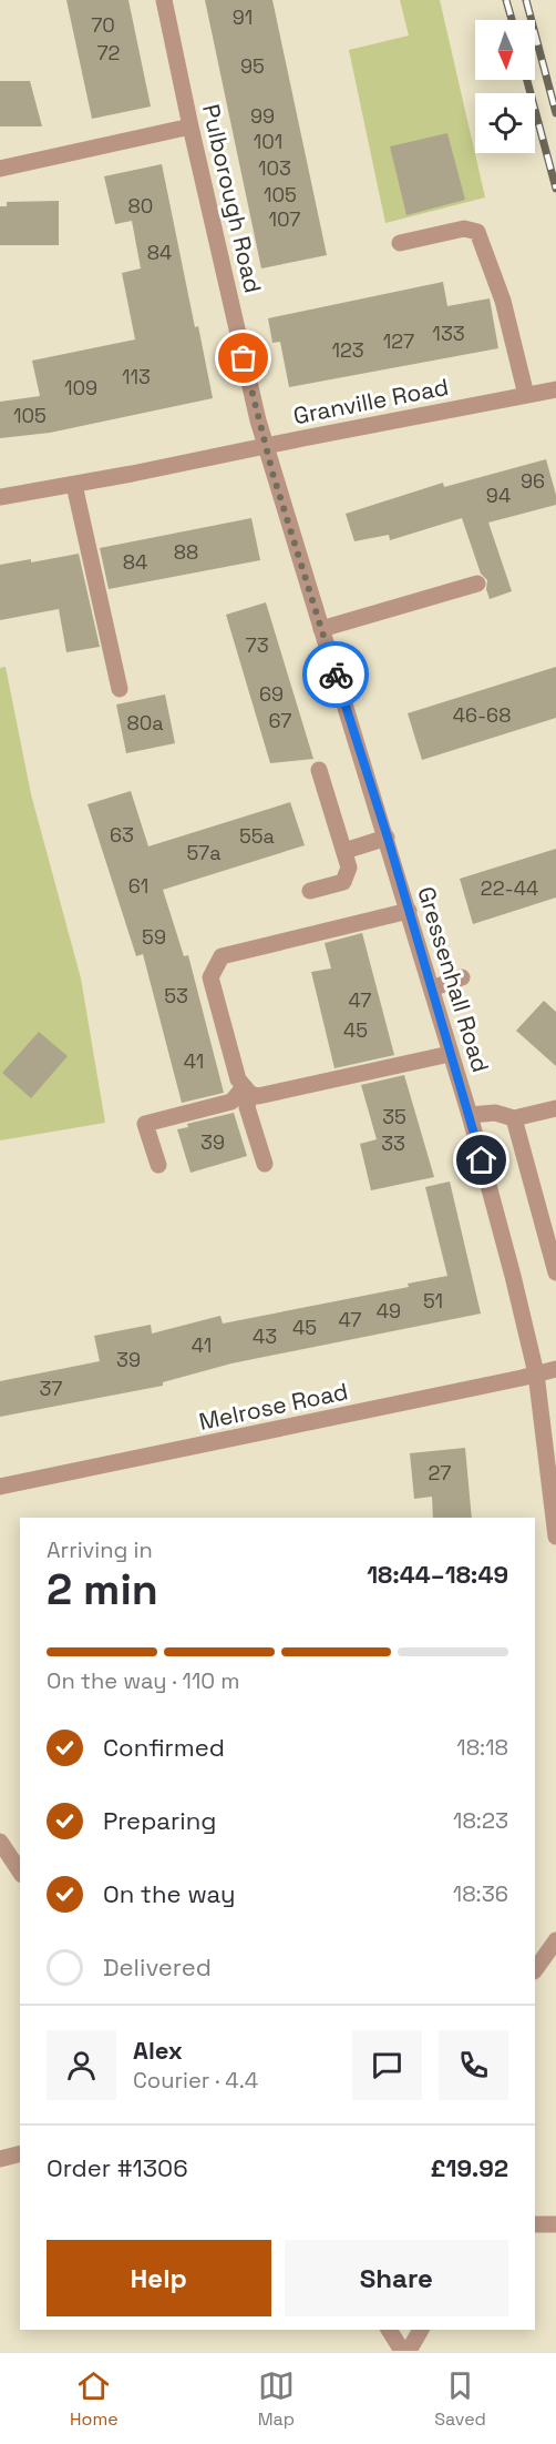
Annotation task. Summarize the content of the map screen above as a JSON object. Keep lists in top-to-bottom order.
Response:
{
  "streets": {
    "street": [
      "Pulborough Road",
      "Granville Road",
      "Gressenhall Road",
      "Melrose Road"
    ]
  },
  "crossings": [
    ["Pulborough Road", "Granville Road"],
    ["Pulborough Road", "Gressenhall Road"],
    ["Granville Road", "Gressenhall Road"],
    ["Gressenhall Road", "Melrose Road"]
  ],
  "house_numbers": [
    "91",
    "70",
    "72",
    "95",
    "99",
    "101",
    "103",
    "105",
    "80",
    "107",
    "84",
    "133",
    "127",
    "123",
    "113",
    "109",
    "105",
    "96",
    "94",
    "88",
    "84",
    "73",
    "69",
    "46-68",
    "67",
    "80a",
    "63",
    "55a",
    "57a",
    "61",
    "22-44",
    "59",
    "53",
    "47",
    "45",
    "41",
    "35",
    "39",
    "33",
    "51",
    "49",
    "47",
    "45",
    "43",
    "41",
    "39",
    "37",
    "27"
  ],
  "north": "bottom",
  "page": {
    "heading": ["2 min", "Arriving in", "18:44–18:49"],
    "panel": [
      "Alex",
      "Courier · 4.4",
      "Order #1306",
      "£19.92"
    ],
    "bar": "On the way · 110 m",
    "list": [
      ["Confirmed", "18:18"],
      ["Preparing", "18:23"],
      ["On the way", "18:36"],
      "Delivered"
    ],
    "buttons": ["Help", "Share"],
    "tabs": ["Home", "Map", "Saved"]
  }
}
